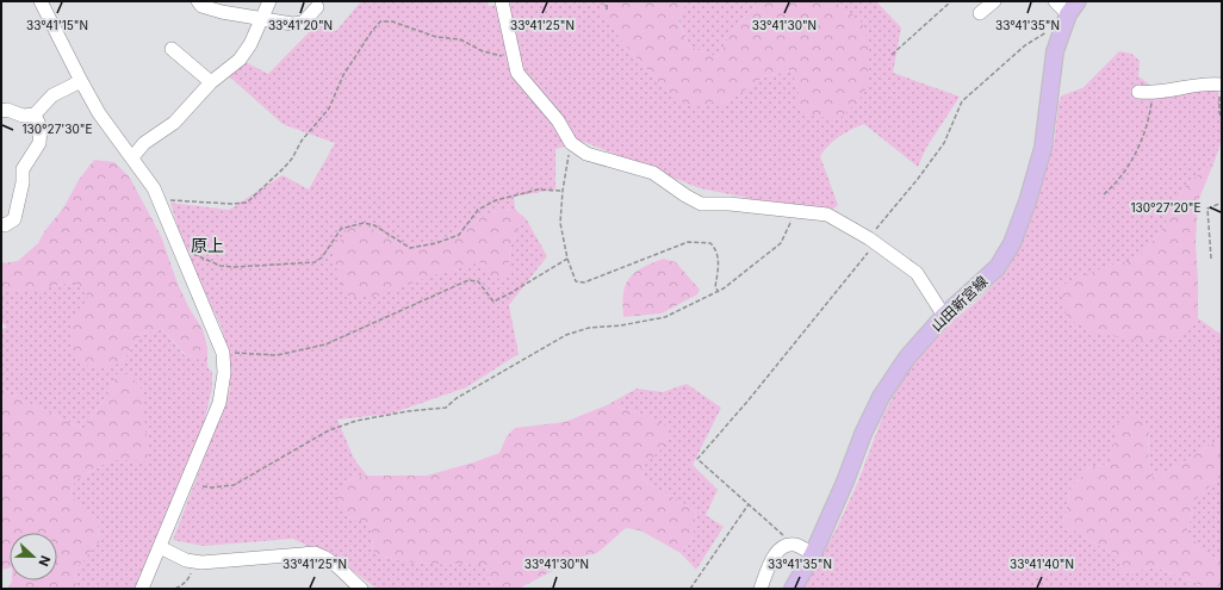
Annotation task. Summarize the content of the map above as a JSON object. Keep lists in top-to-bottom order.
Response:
{
  "streets": {
    "main road": ["山田新宮線"]
  },
  "districts": ["原上"],
  "north": "right",
  "coordinates": [
    "33°41'25\"N",
    "33°41'30\"N",
    "33°41'35\"N",
    "33°41'15\"N",
    "33°41'20\"N",
    "130°27'30\"E",
    "130°27'20\"E",
    "33°41'40\"N"
  ]
}
